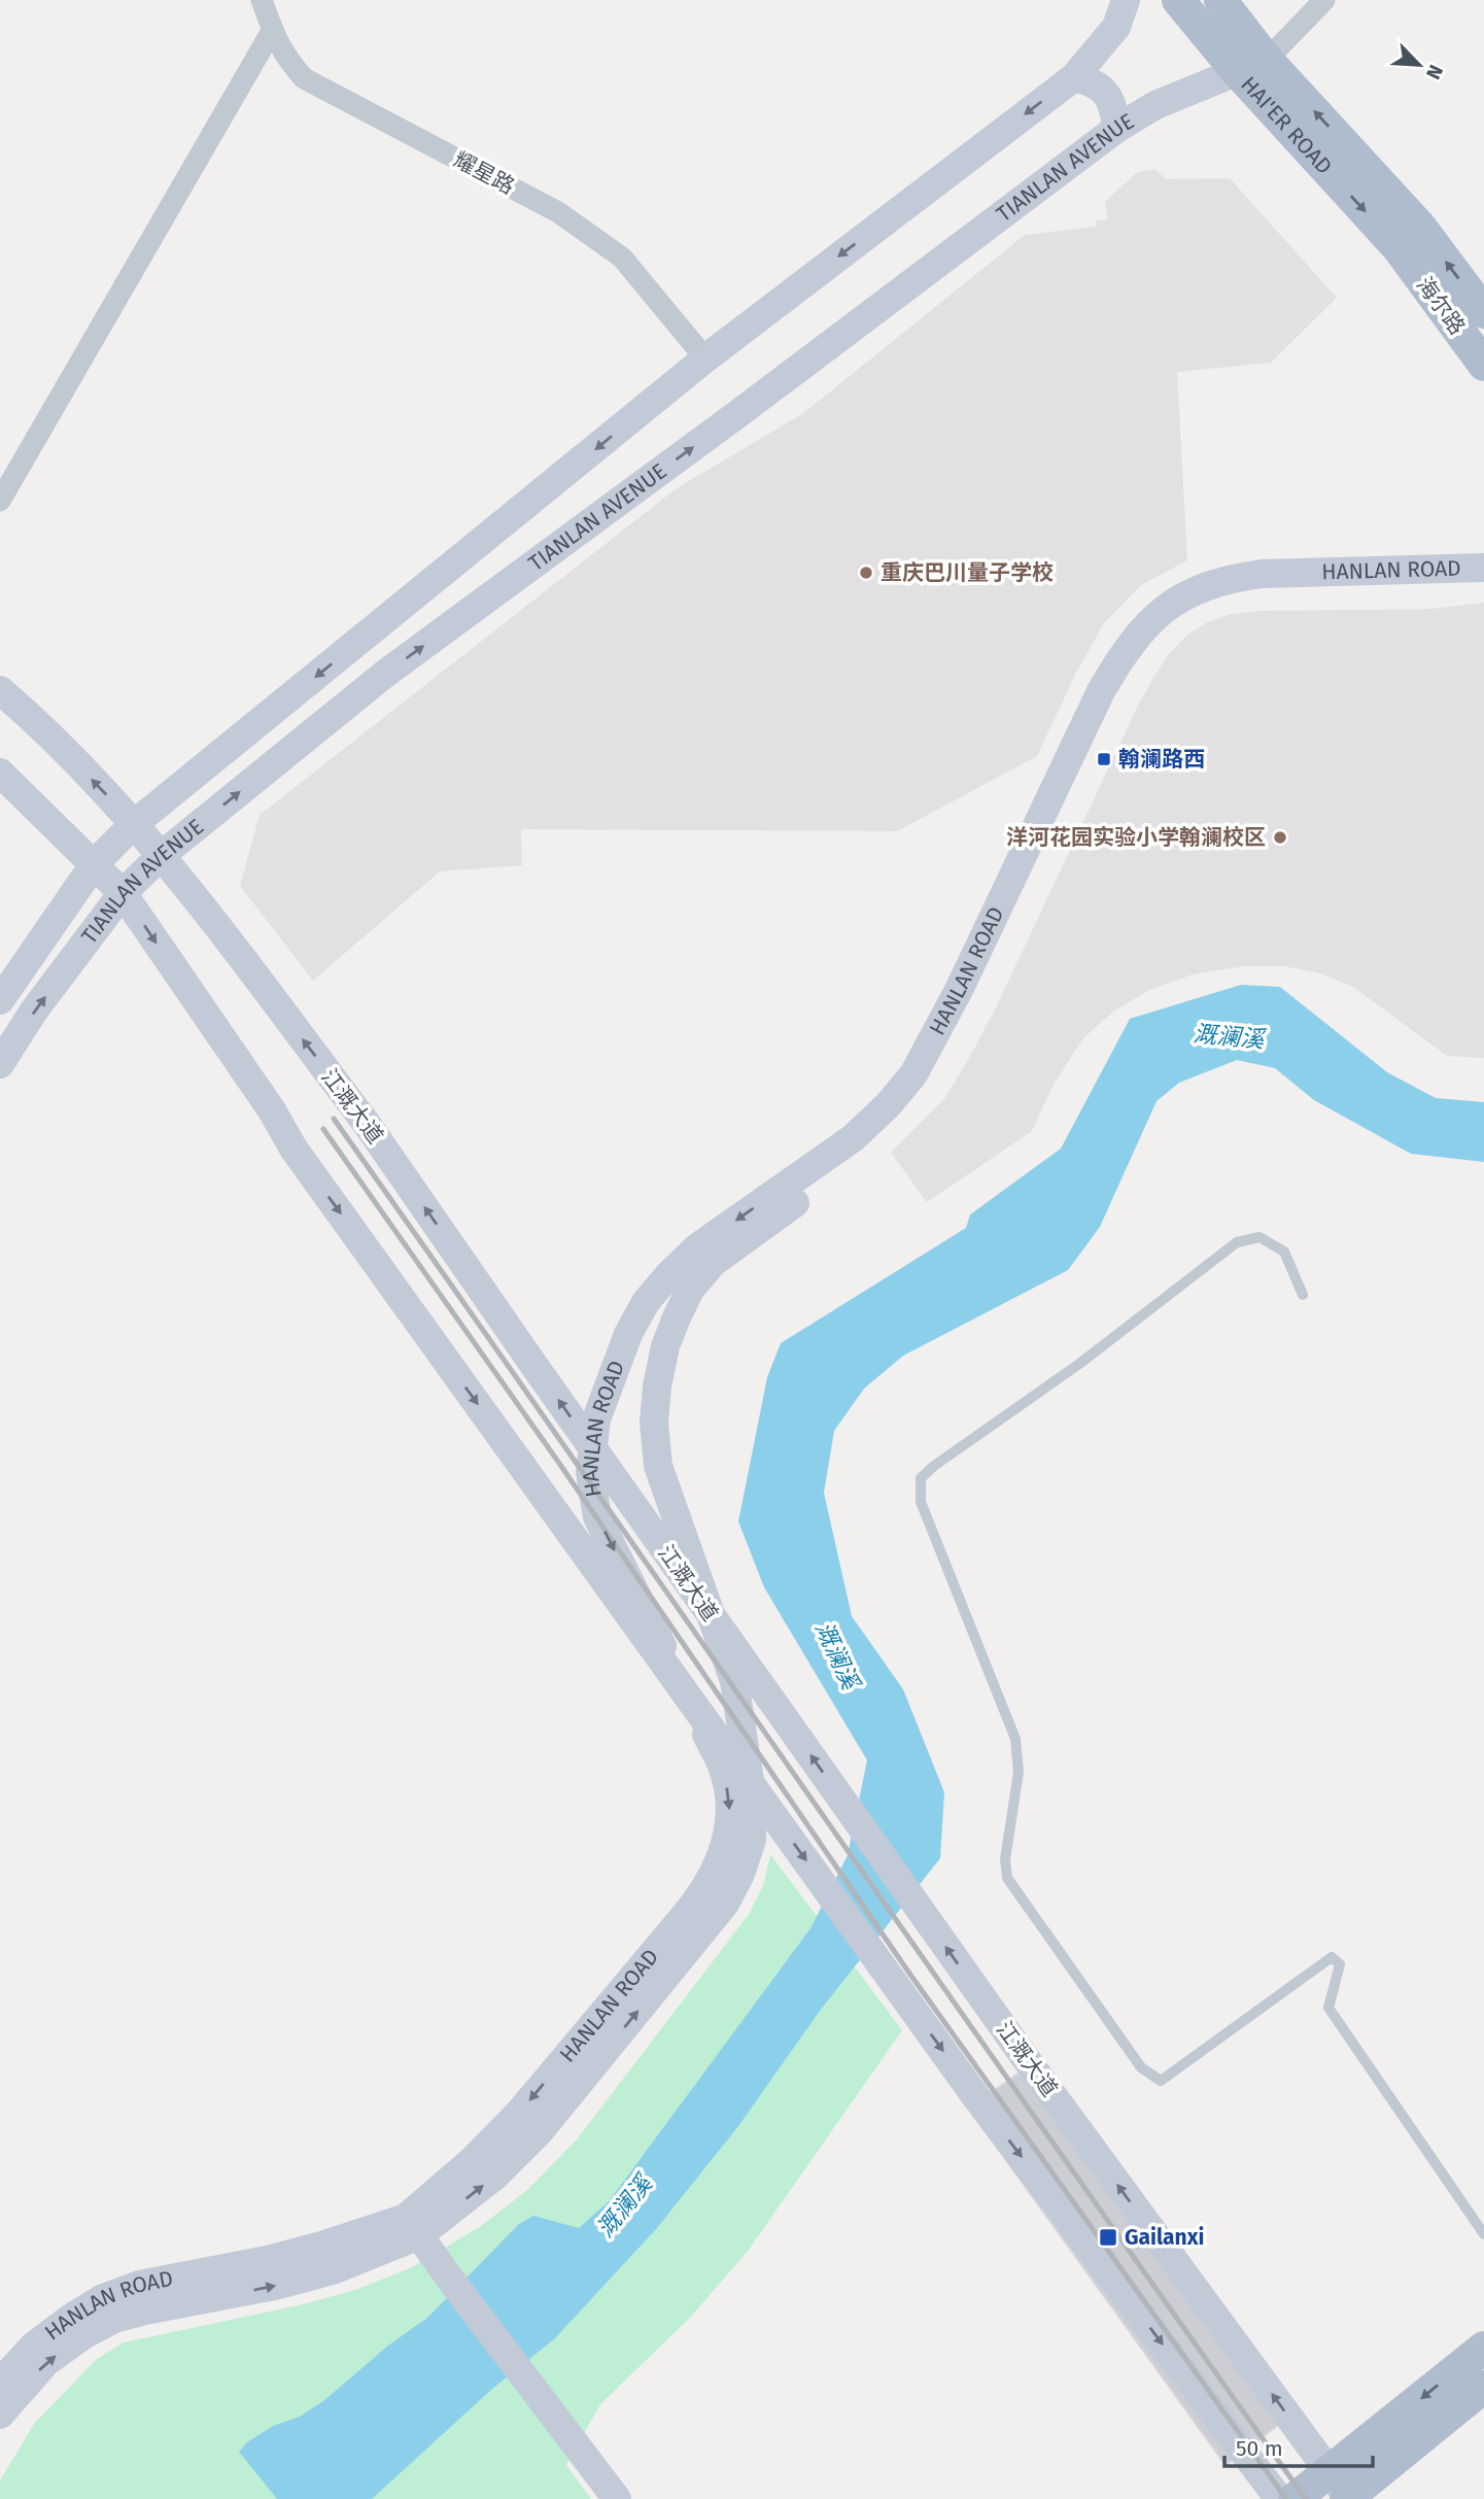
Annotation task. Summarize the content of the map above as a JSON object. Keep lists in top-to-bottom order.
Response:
{
  "streets": {
    "main road": ["HAI'ER ROAD", "海尔路"],
    "street": [
      "TIANLAN AVENUE",
      "耀星路",
      "HANLAN ROAD",
      "江溉大道"
    ]
  },
  "crossings": [
    ["HAI'ER ROAD", "TIANLAN AVENUE"],
    ["HAI'ER ROAD", "海尔路"],
    ["TIANLAN AVENUE", "耀星路"],
    ["TIANLAN AVENUE", "江溉大道"]
  ],
  "water": ["溉澜溪"],
  "places": {
    "other": ["重庆巴川量子学校", "洋河花园实验小学翰澜校区"],
    "transit": ["翰澜路西", "Gailanxi"]
  },
  "scale_bar": "50 m",
  "north": "bottom right"
}
